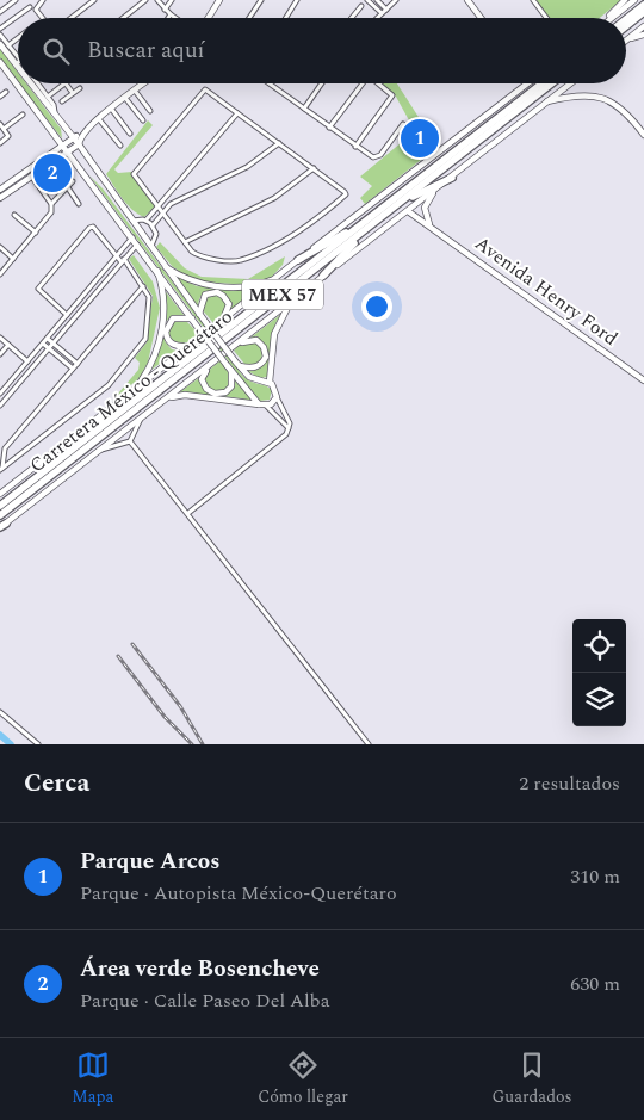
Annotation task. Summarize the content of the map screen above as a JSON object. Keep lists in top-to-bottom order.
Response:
{
  "streets": {
    "highway": ["MEX 57", "Carretera México - Querétaro"],
    "main road": ["Avenida Henry Ford"]
  },
  "page": {
    "search": "Buscar aquí",
    "pins": ["1", "2"],
    "heading": ["Cerca", "2 resultados"],
    "list": [
      {
        "mark": "1",
        "name": "Parque Arcos",
        "note": "Parque · Autopista México-Querétaro",
        "value": "310 m"
      },
      {
        "mark": "2",
        "name": "Área verde Bosencheve",
        "note": "Parque · Calle Paseo Del Alba",
        "value": "630 m"
      }
    ],
    "nav": ["Mapa", "Cómo llegar", "Guardados"]
  }
}
